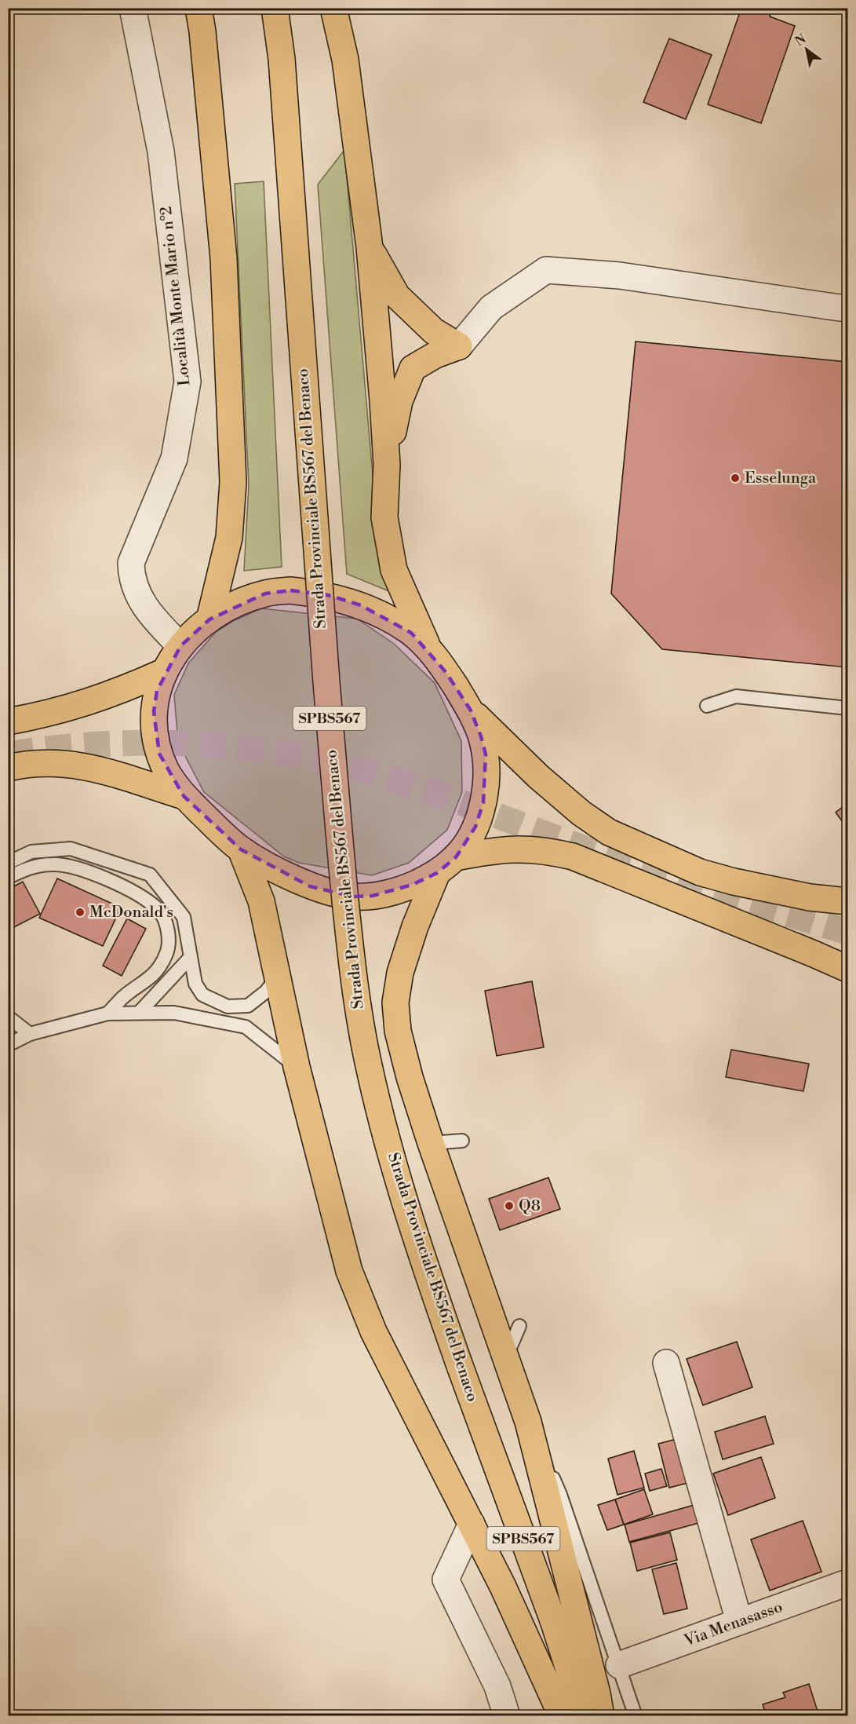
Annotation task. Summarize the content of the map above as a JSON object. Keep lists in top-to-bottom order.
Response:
{
  "streets": {
    "highway": ["Strada Provinciale BS567 del Benaco", "SPBS567"],
    "street": ["Località Monte Mario n°2", "Via Menasasso"]
  },
  "places": ["Esselunga", "McDonald's", "Q8"],
  "north": "top left"
}
